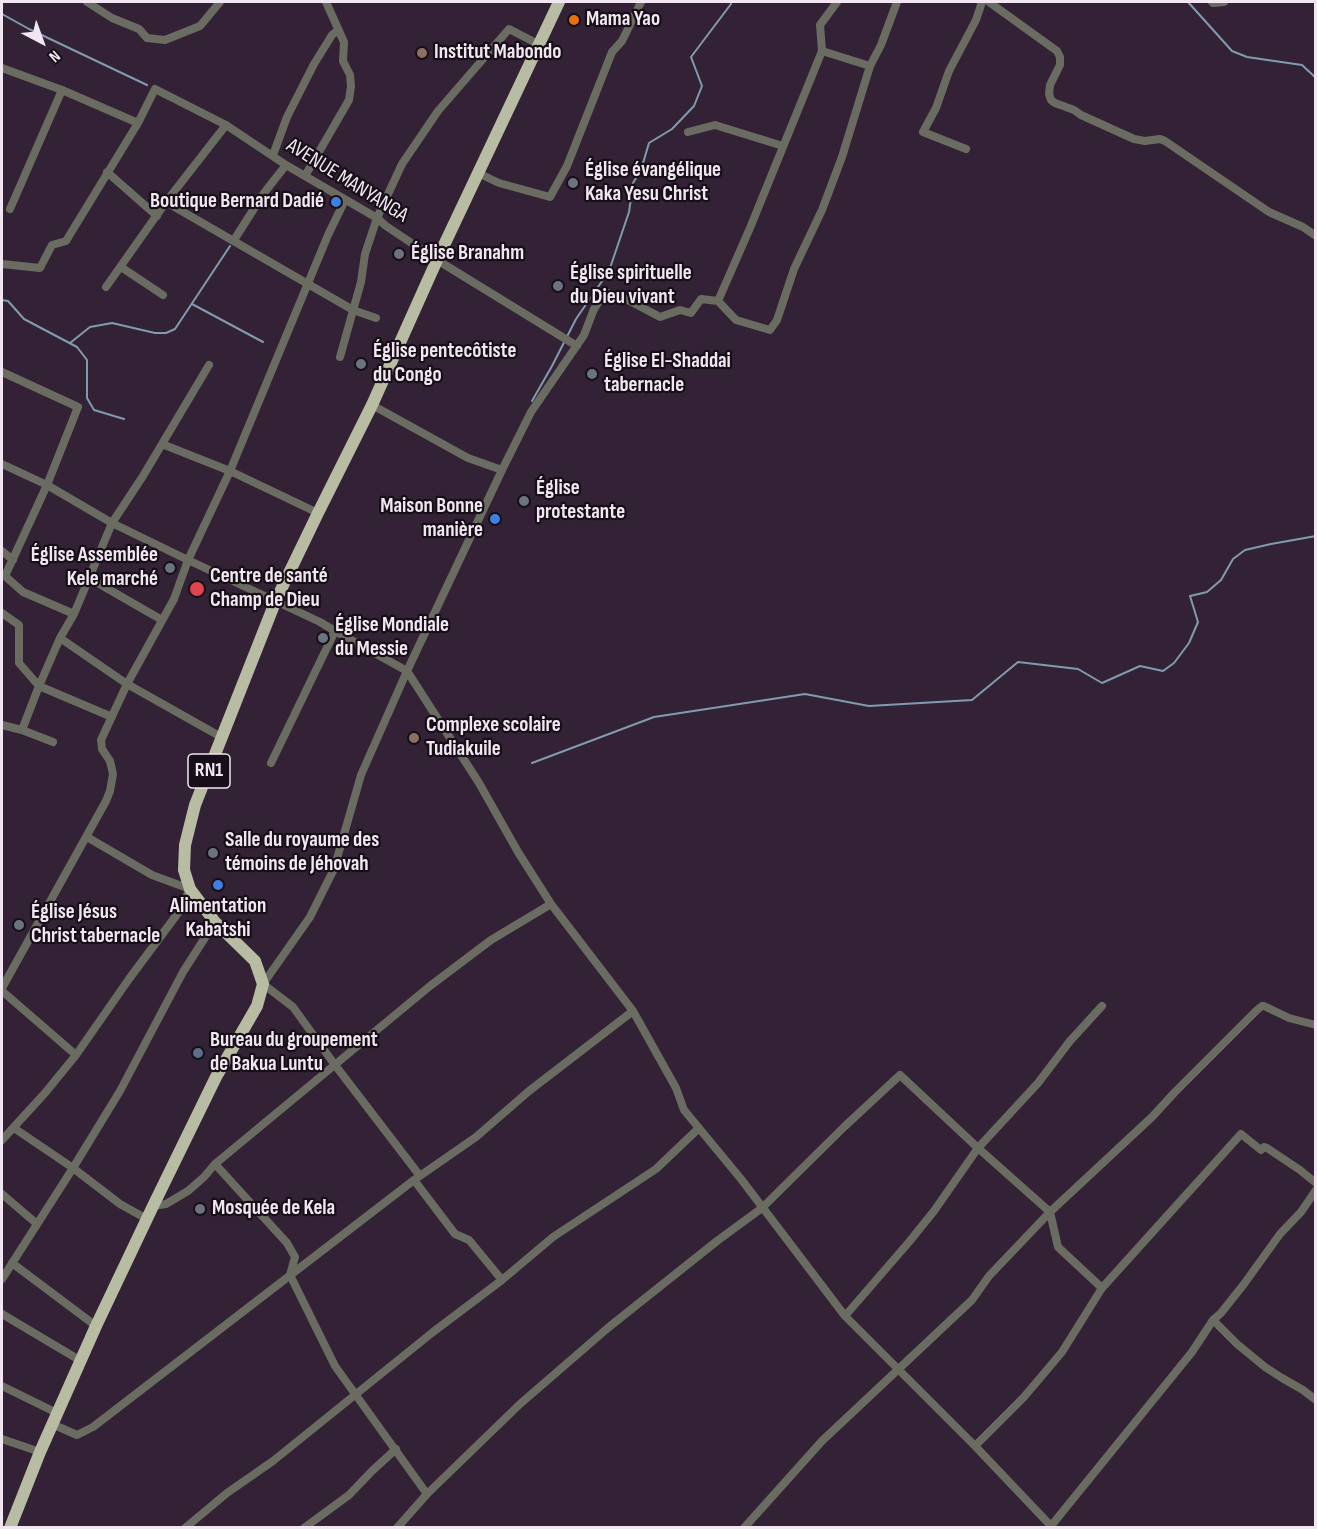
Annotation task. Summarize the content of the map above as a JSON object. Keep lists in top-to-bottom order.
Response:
{
  "streets": {
    "highway": ["RN1"],
    "street": ["AVENUE MANYANGA"]
  },
  "crossings": [
    ["AVENUE MANYANGA", "RN1"]
  ],
  "places": [
    "Mama Yao",
    "Institut Mabondo",
    "Église évangélique Kaka Yesu Christ",
    "Boutique Bernard Dadié",
    "Église Branahm",
    "Église spirituelle du Dieu vivant",
    "Église pentecôtiste du Congo",
    "Église El-Shaddai tabernacle",
    "Église protestante",
    "Maison Bonne manière",
    "Église Assemblée Kele marché",
    "Centre de santé Champ de Dieu",
    "Église Mondiale du Messie",
    "Complexe scolaire Tudiakuile",
    "Salle du royaume des témoins de Jéhovah",
    "Alimentation Kabatshi",
    "Église Jésus Christ tabernacle",
    "Bureau du groupement de Bakua Luntu",
    "Mosquée de Kela"
  ],
  "north": "bottom right"
}
